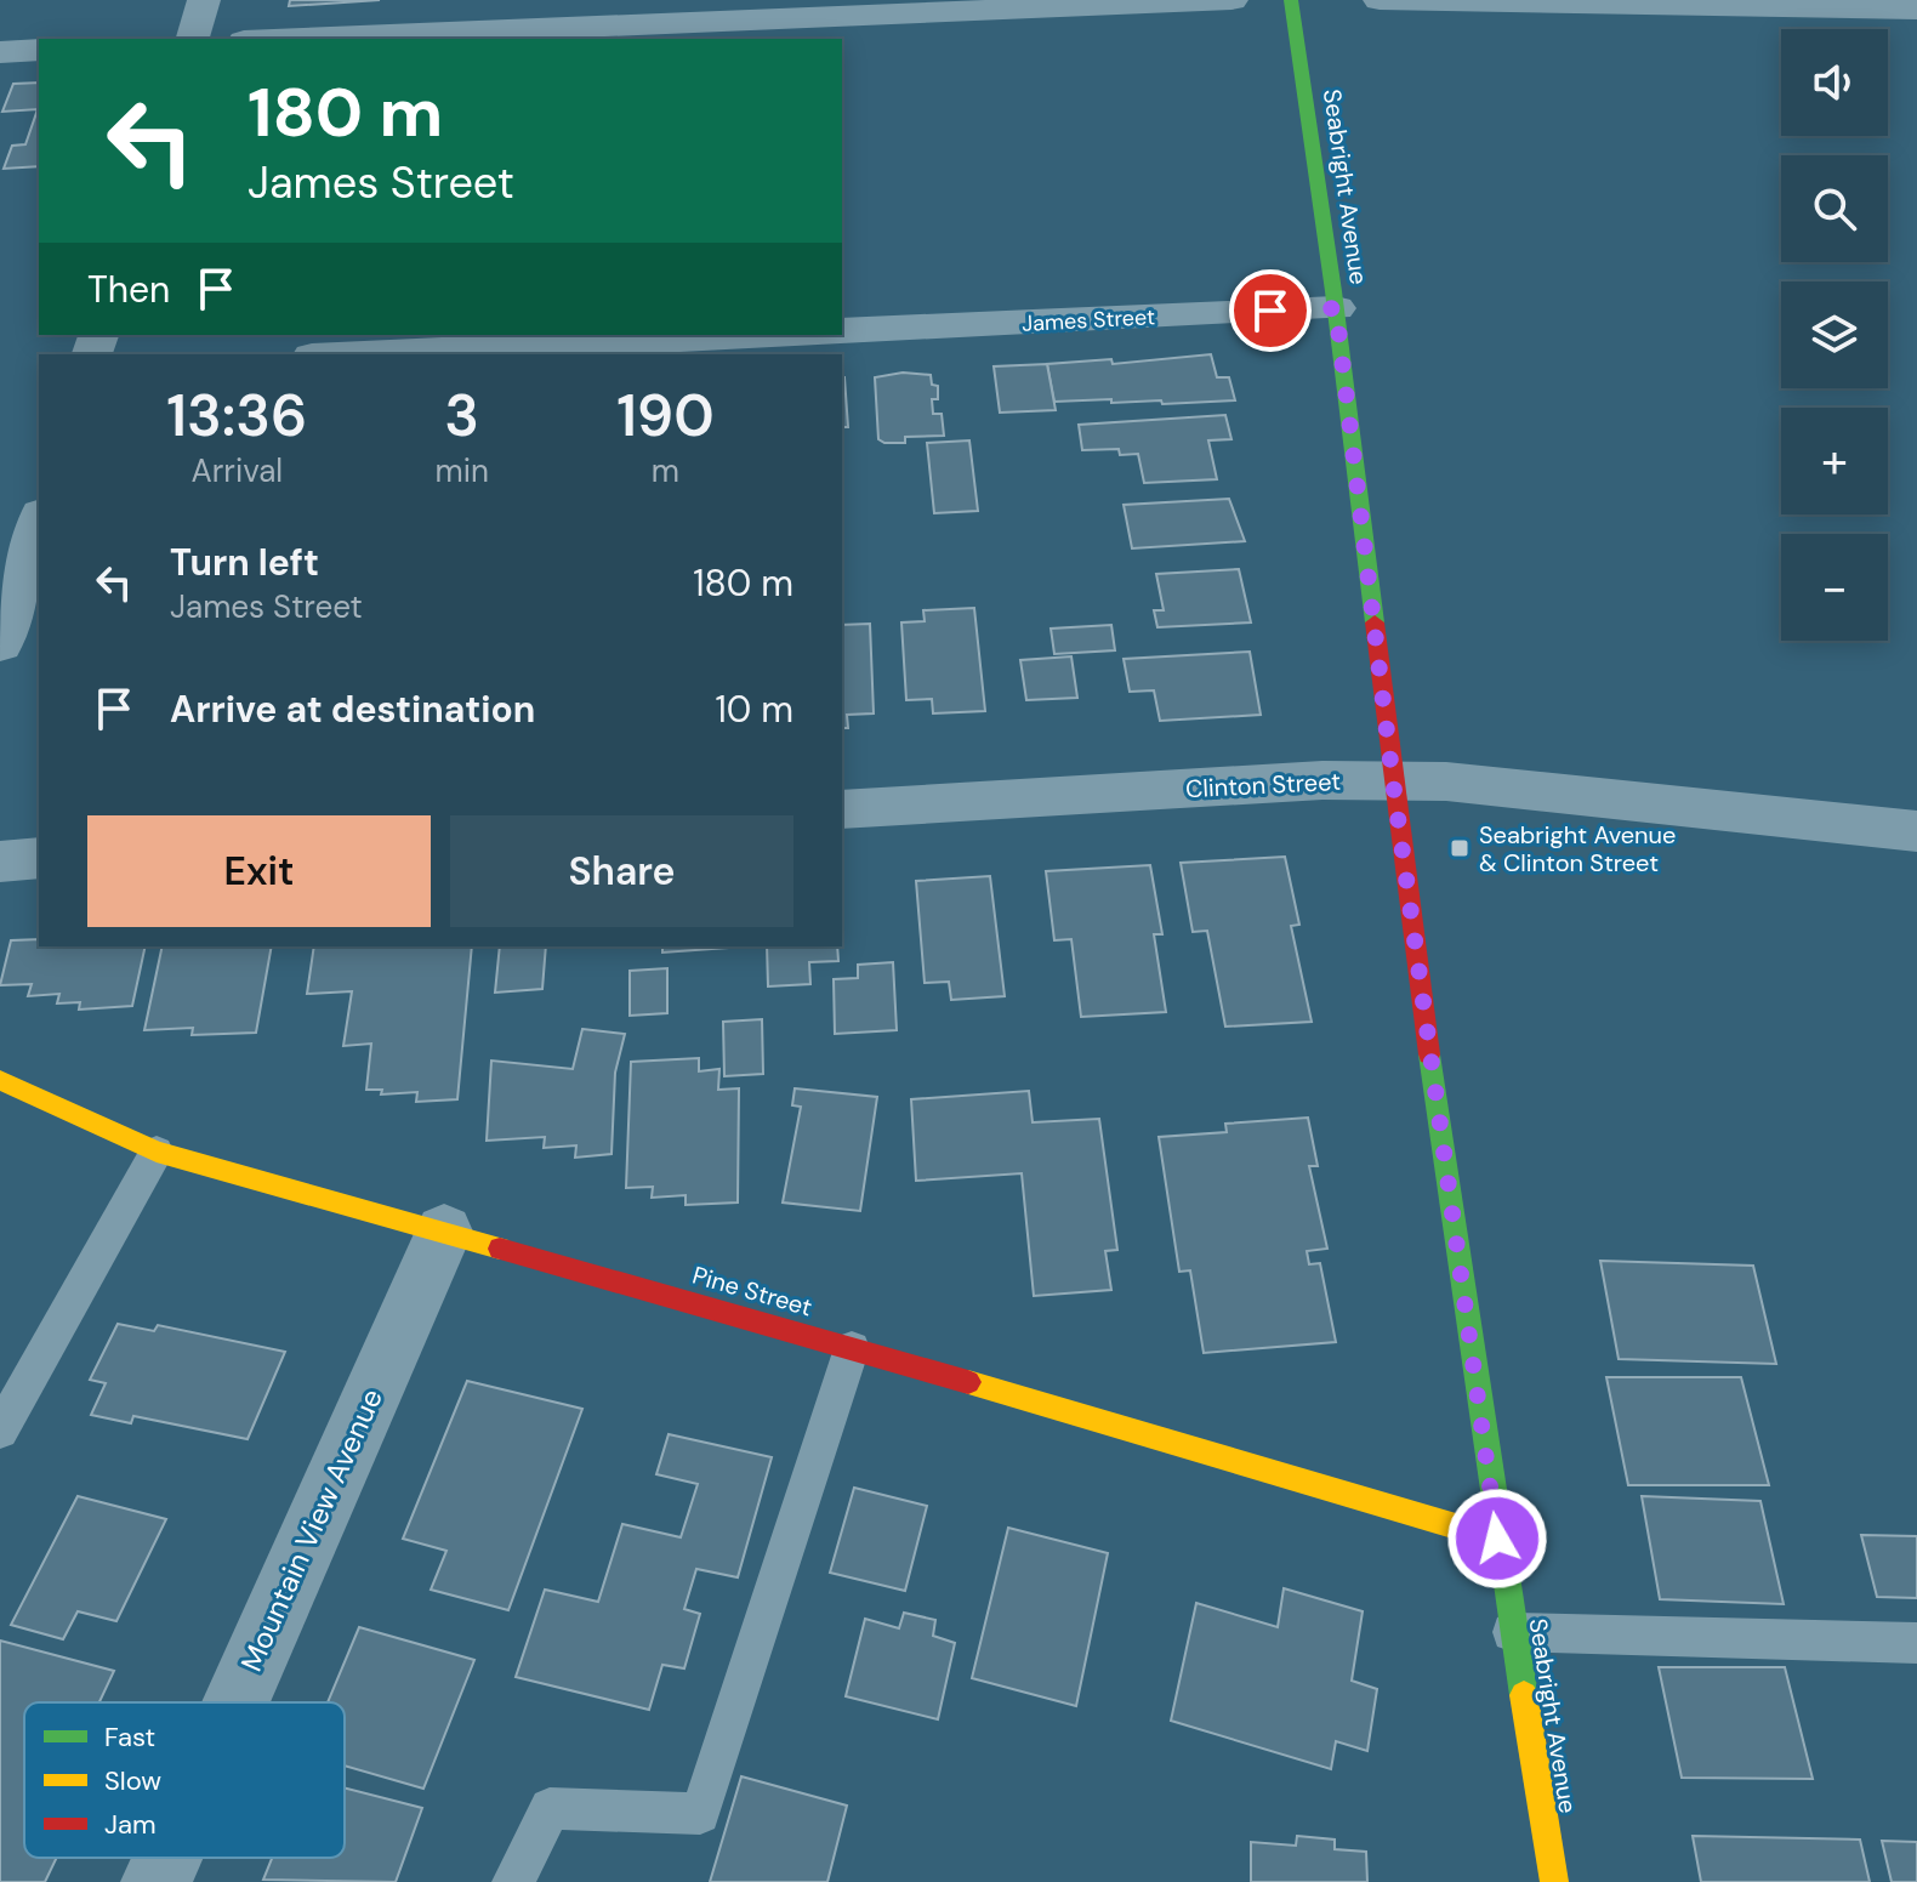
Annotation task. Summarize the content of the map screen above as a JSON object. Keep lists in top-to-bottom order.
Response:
{
  "streets": {
    "main road": ["Seabright Avenue", "Pine Street"],
    "street": ["James Street", "Clinton Street", "Mountain View Avenue"]
  },
  "crossings": [
    ["Seabright Avenue", "James Street"],
    ["Seabright Avenue", "Clinton Street"],
    ["Seabright Avenue", "Pine Street"],
    ["Pine Street", "Mountain View Avenue"]
  ],
  "places": {
    "transit": ["Seabright Avenue & Clinton Street"]
  },
  "legend": ["Fast", "Slow", "Jam"],
  "page": {
    "map_buttons": ["+", "−"],
    "turn": ["180 m", "James Street"],
    "then": "Then",
    "eta": [
      "13:36",
      "Arrival",
      "3",
      "min",
      "190",
      "m"
    ],
    "list": [
      {
        "name": "Turn left",
        "note": "James Street",
        "value": "180 m"
      },
      {
        "name": "Arrive at destination",
        "value": "10 m"
      }
    ],
    "buttons": ["Exit", "Share"]
  }
}
